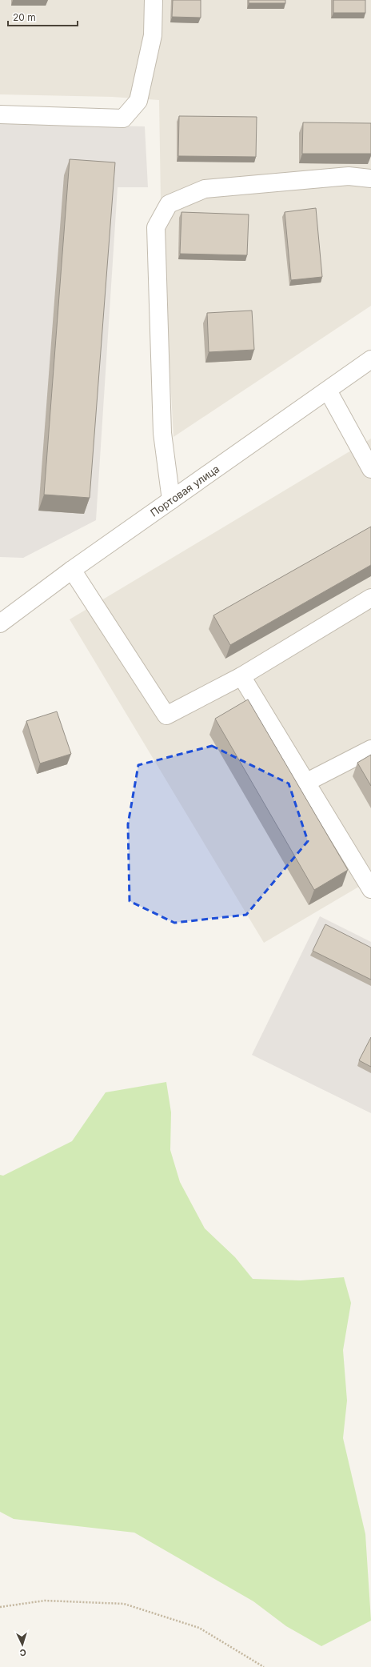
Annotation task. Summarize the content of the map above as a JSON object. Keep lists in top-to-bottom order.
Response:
{
  "streets": {
    "street": ["Портовая улица"]
  },
  "scale_bar": "20 m",
  "north": "bottom"
}
